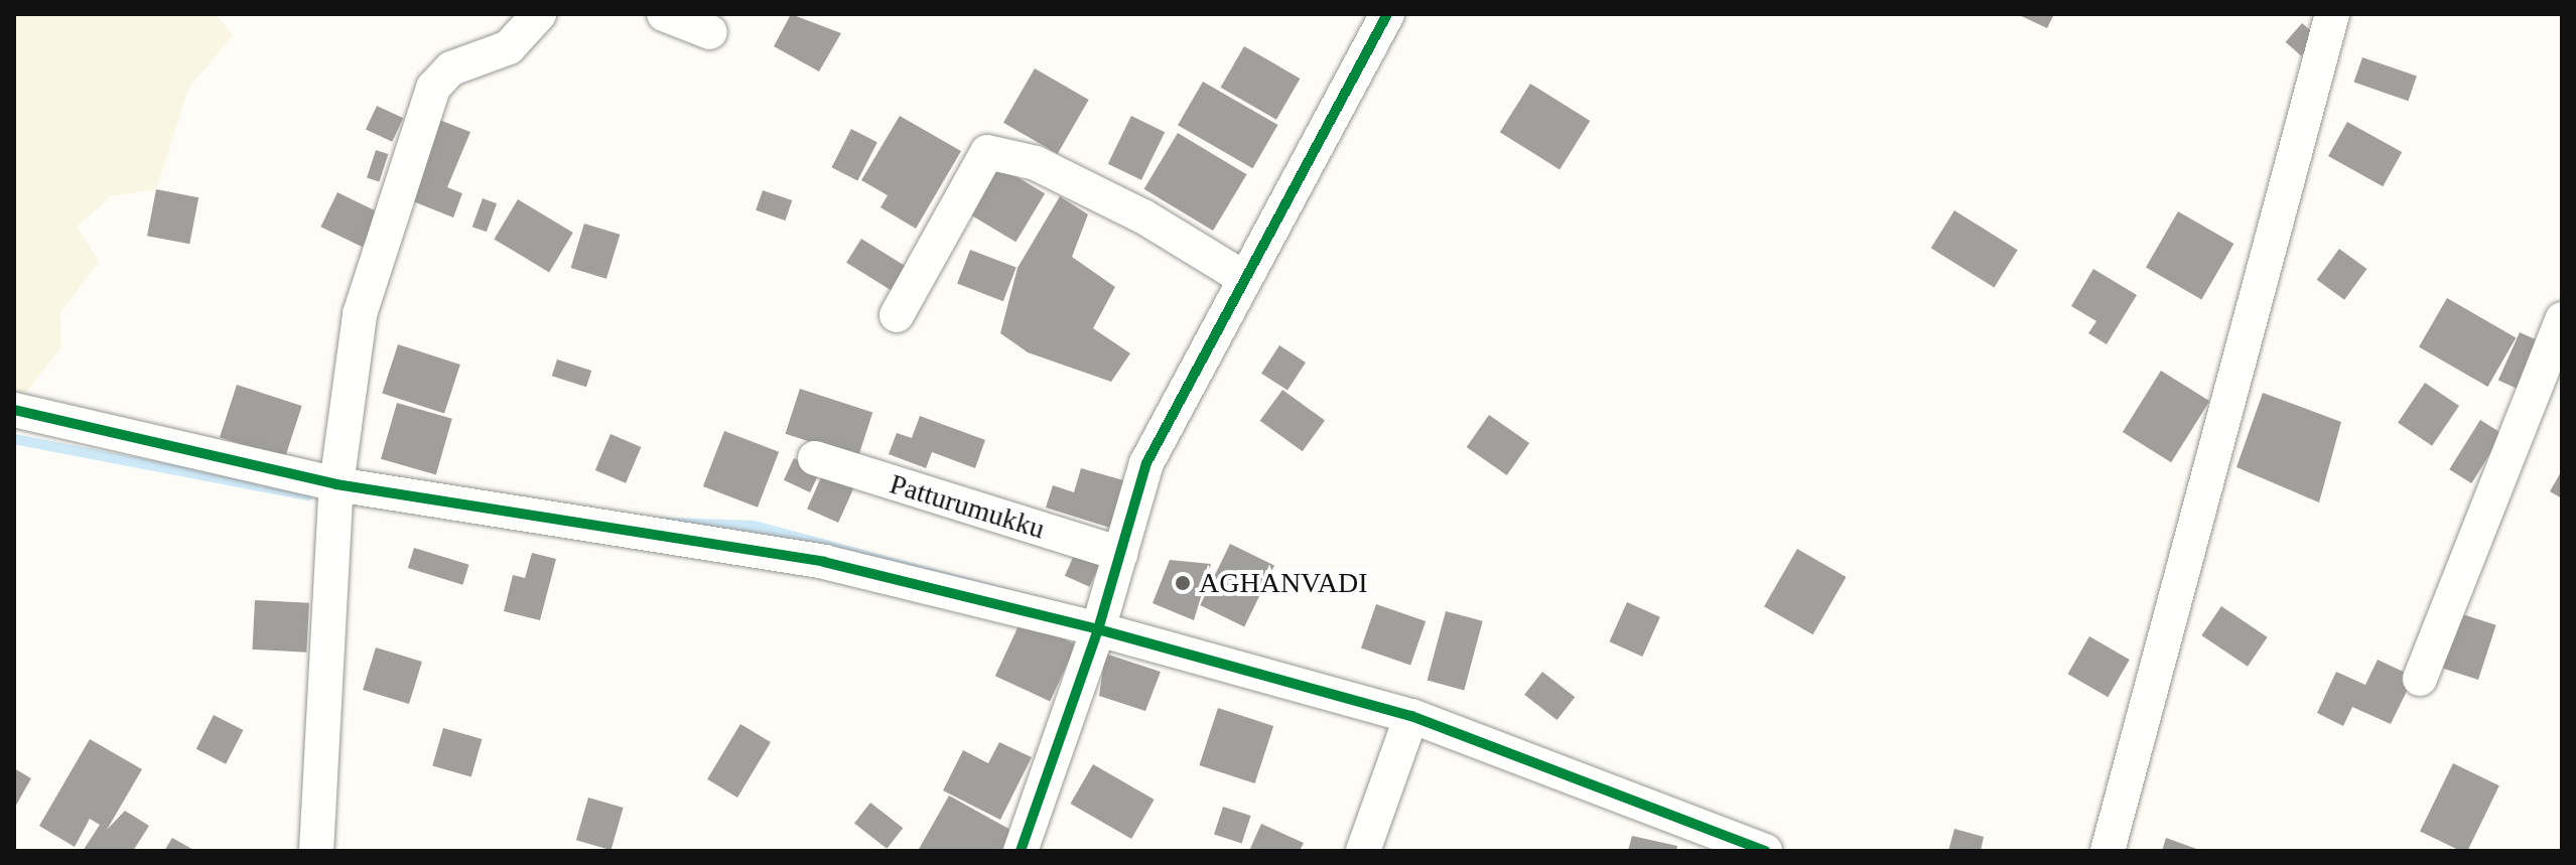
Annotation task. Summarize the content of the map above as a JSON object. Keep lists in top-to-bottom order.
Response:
{
  "streets": {
    "street": ["Patturumukku"]
  },
  "places": ["AGHANVADI"]
}
